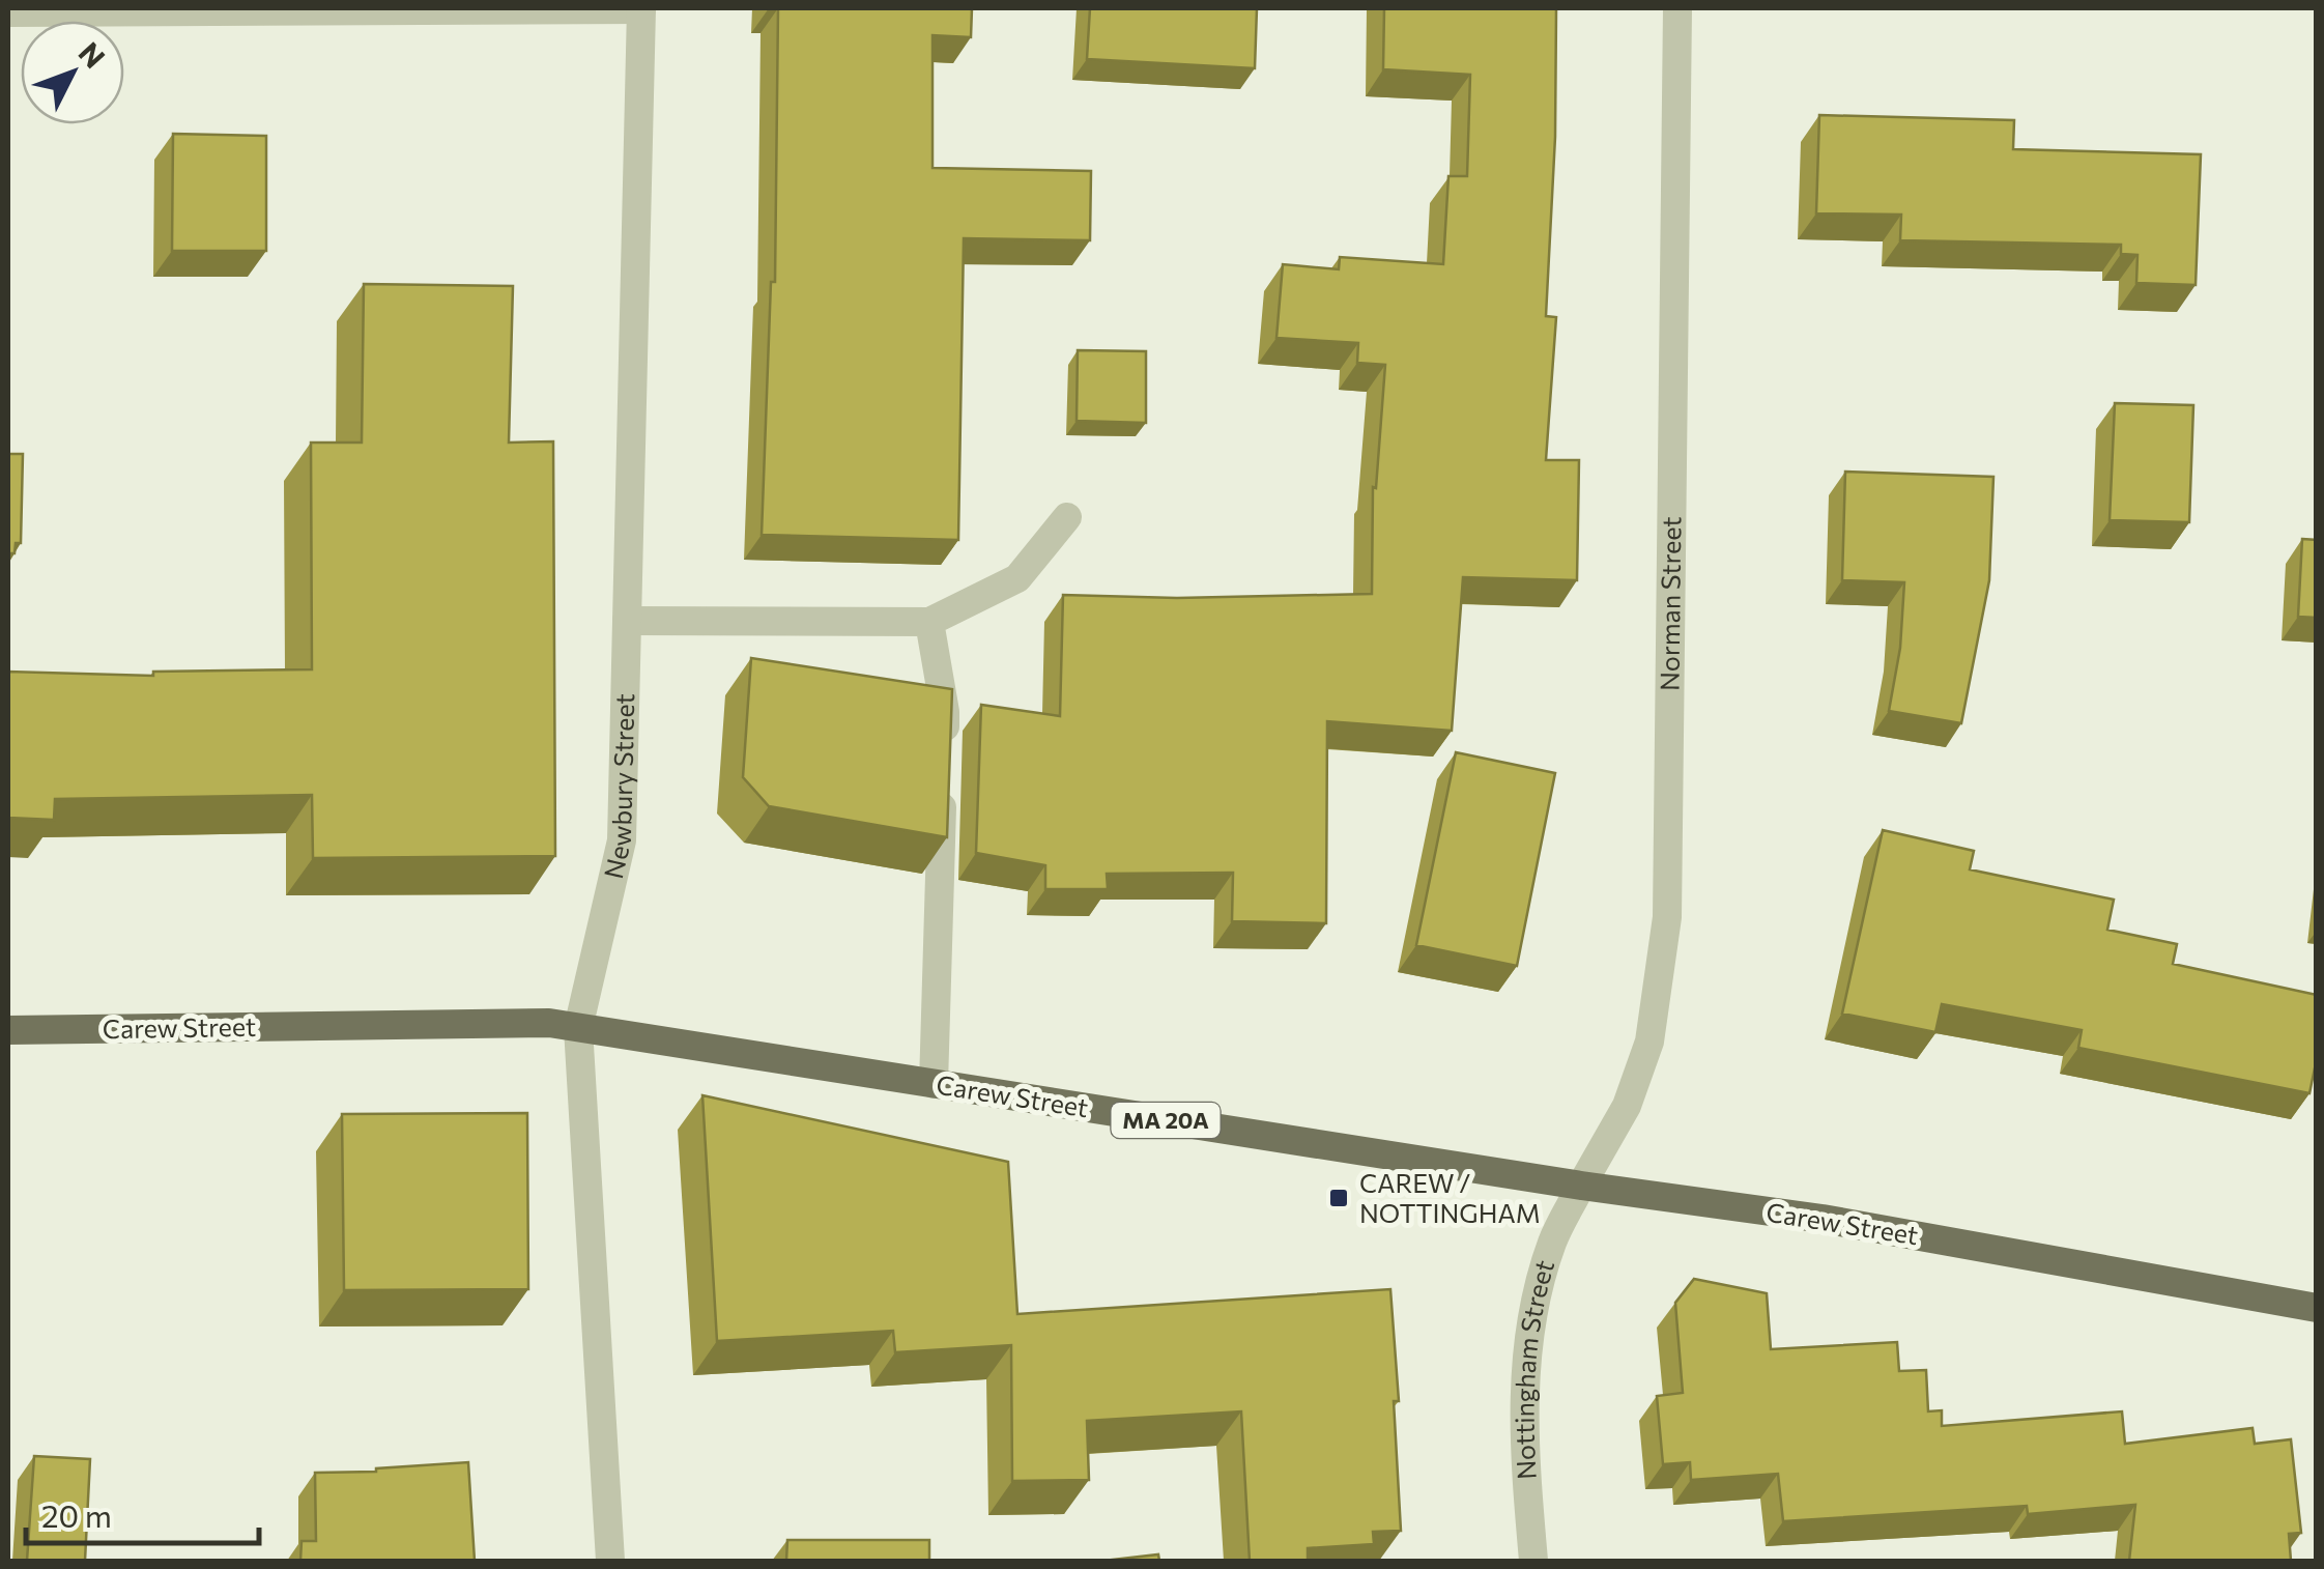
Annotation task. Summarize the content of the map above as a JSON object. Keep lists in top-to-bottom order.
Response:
{
  "streets": {
    "main road": ["Carew Street", "MA 20A"],
    "street": ["Norman Street", "Newbury Street", "Nottingham Street"]
  },
  "crossings": [
    ["Norman Street", "Carew Street"],
    ["Norman Street", "Nottingham Street"],
    ["Newbury Street", "Carew Street"],
    ["Carew Street", "Nottingham Street"]
  ],
  "places": {
    "transit": ["CAREW / NOTTINGHAM"]
  },
  "scale_bar": "20 m",
  "north": "top right"
}
